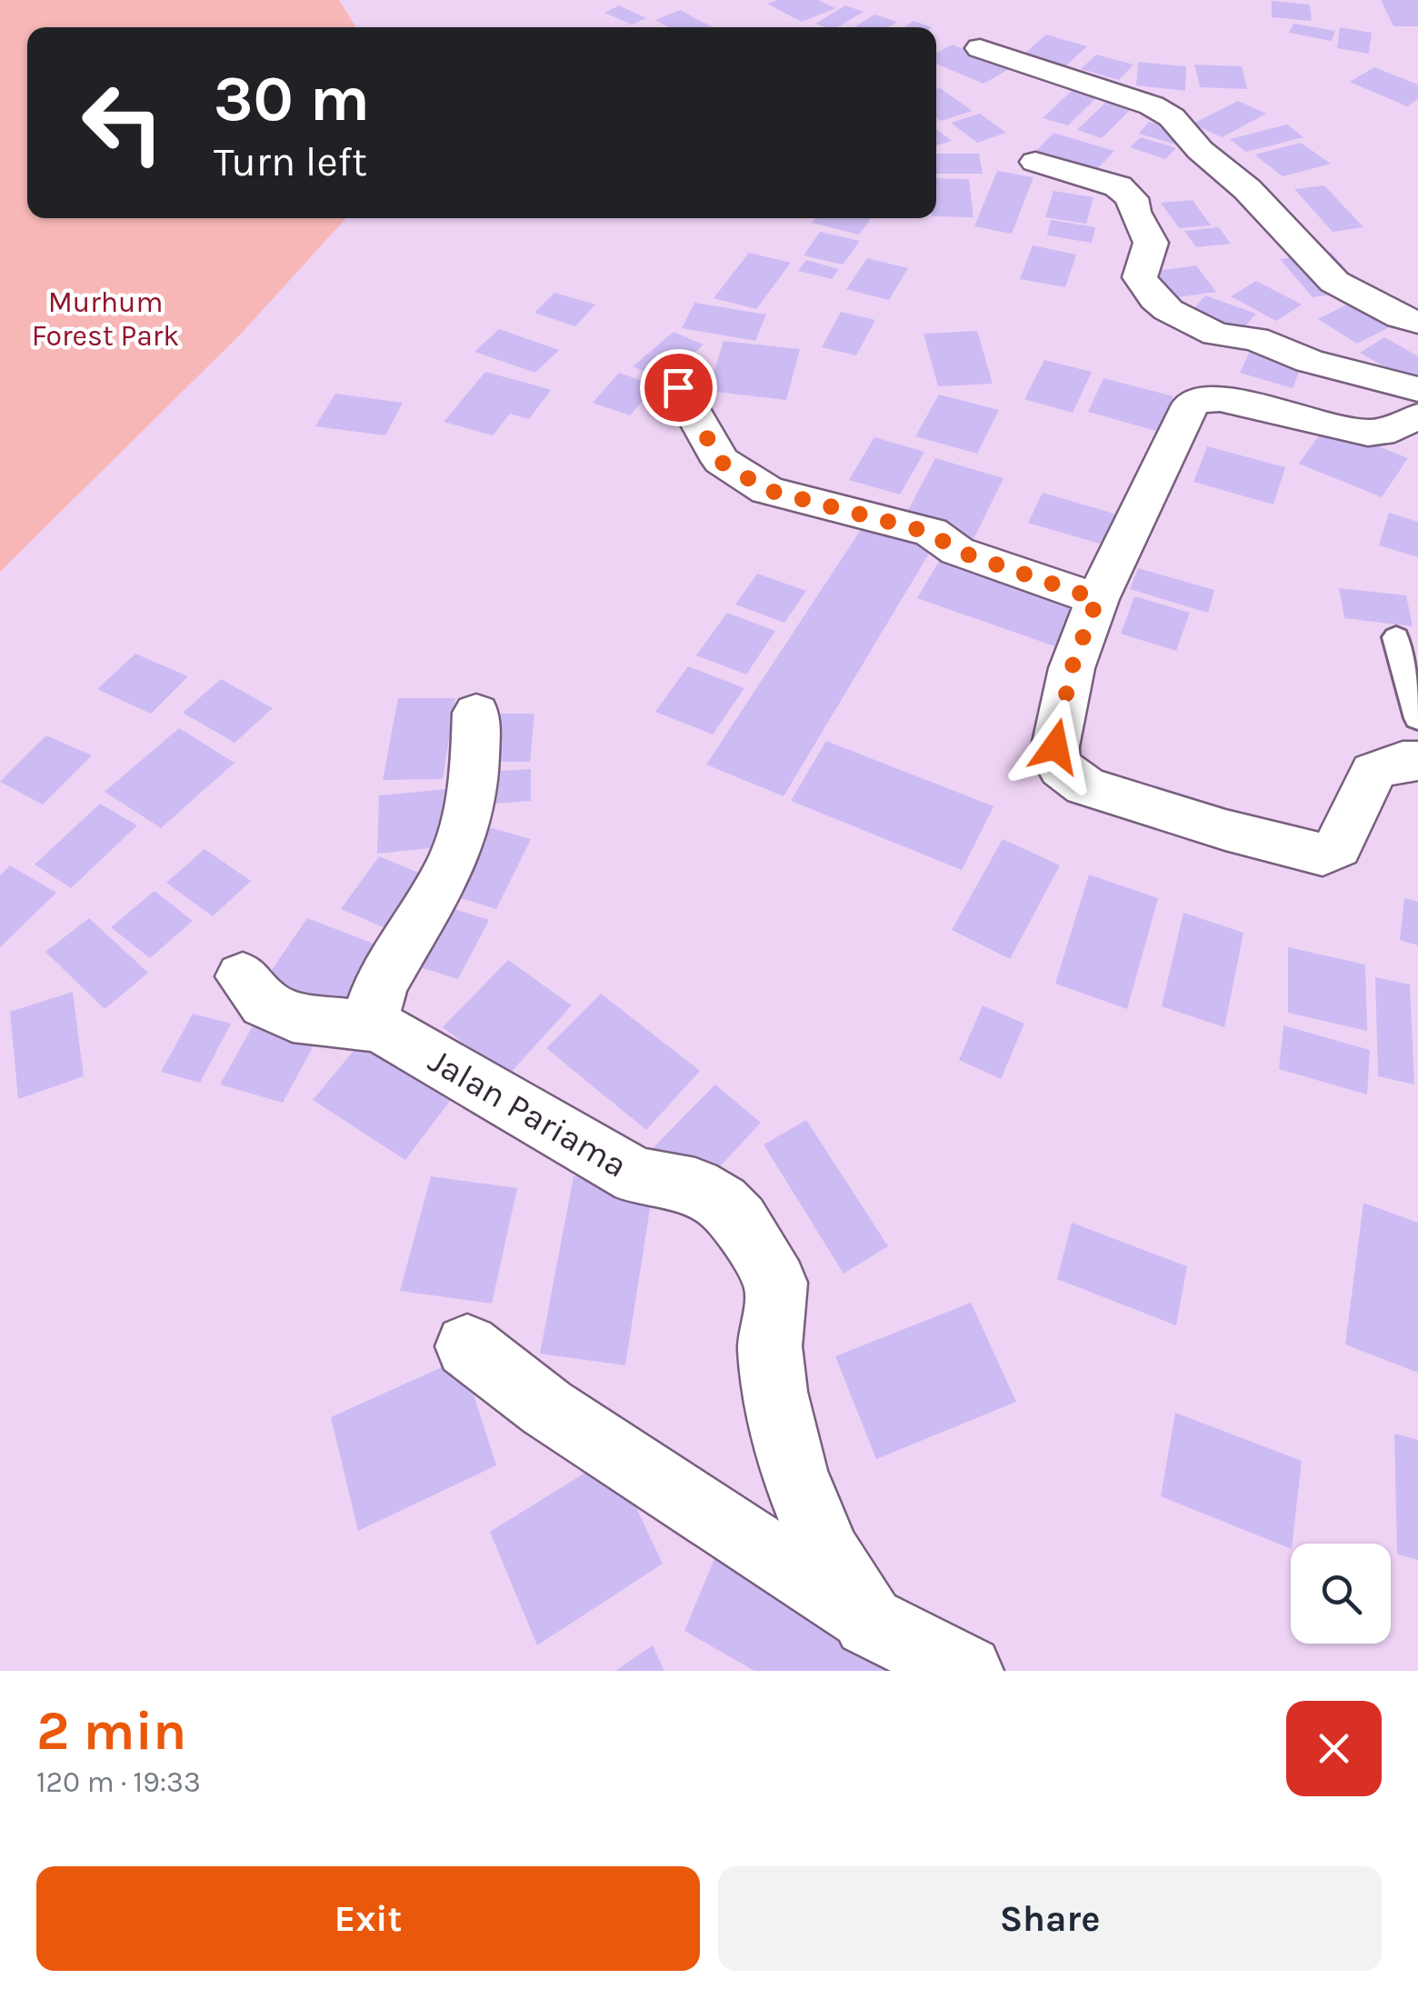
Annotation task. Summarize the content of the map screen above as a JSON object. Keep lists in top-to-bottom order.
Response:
{
  "streets": {
    "street": ["Jalan Pariama"]
  },
  "parks": ["Murhum Forest Park"],
  "page": {
    "turn": ["30 m", "Turn left"],
    "heading": ["2 min", "120 m · 19:33"],
    "buttons": ["Exit", "Share"]
  }
}
